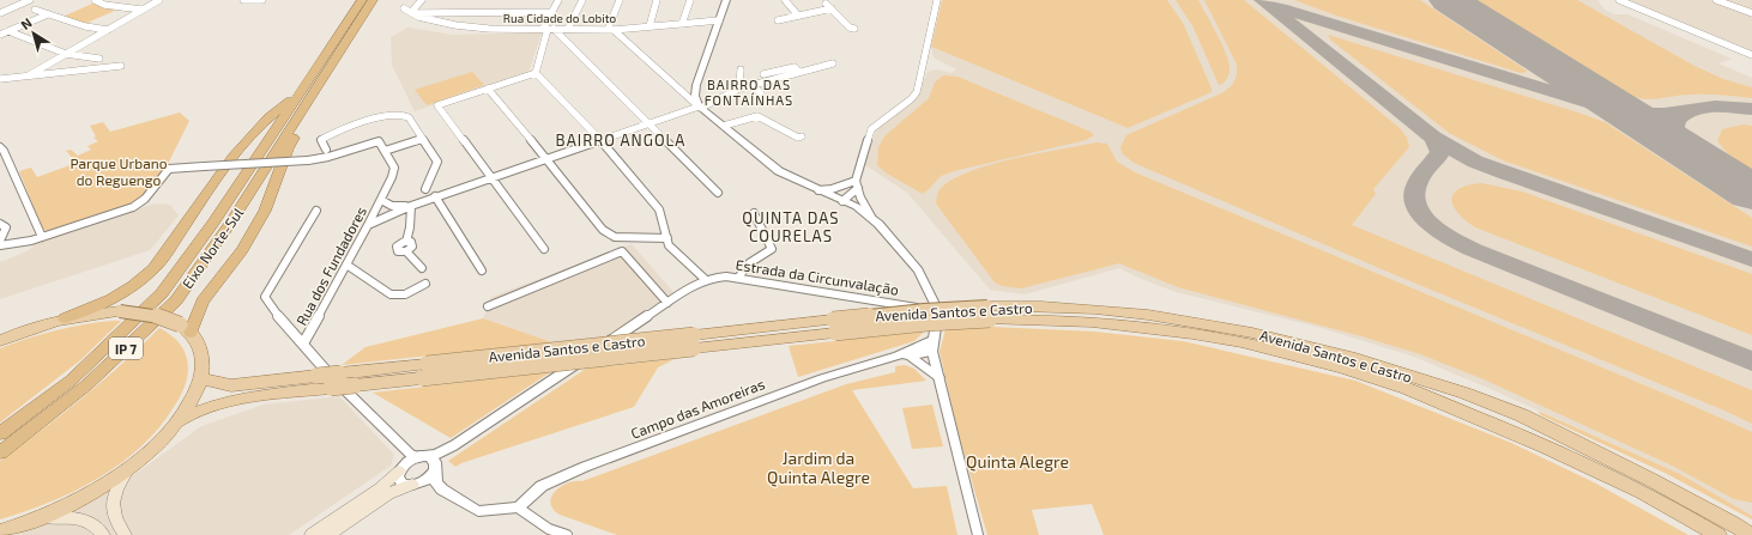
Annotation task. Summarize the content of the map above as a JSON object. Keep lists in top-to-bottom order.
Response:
{
  "streets": {
    "highway": ["Eixo Norte-Sul", "IP 7"],
    "main road": ["Avenida Santos e Castro"],
    "street": [
      "Rua Cidade do Lobito",
      "Rua dos Fundadores",
      "Estrada da Circunvalação",
      "Campo das Amoreiras"
    ]
  },
  "districts": ["BAIRRO DAS FONTAÍNHAS", "BAIRRO ANGOLA", "QUINTA DAS COURELAS"],
  "parks": ["Parque Urbano do Reguengo", "Jardim da Quinta Alegre", "Quinta Alegre"],
  "north": "top left"
}
